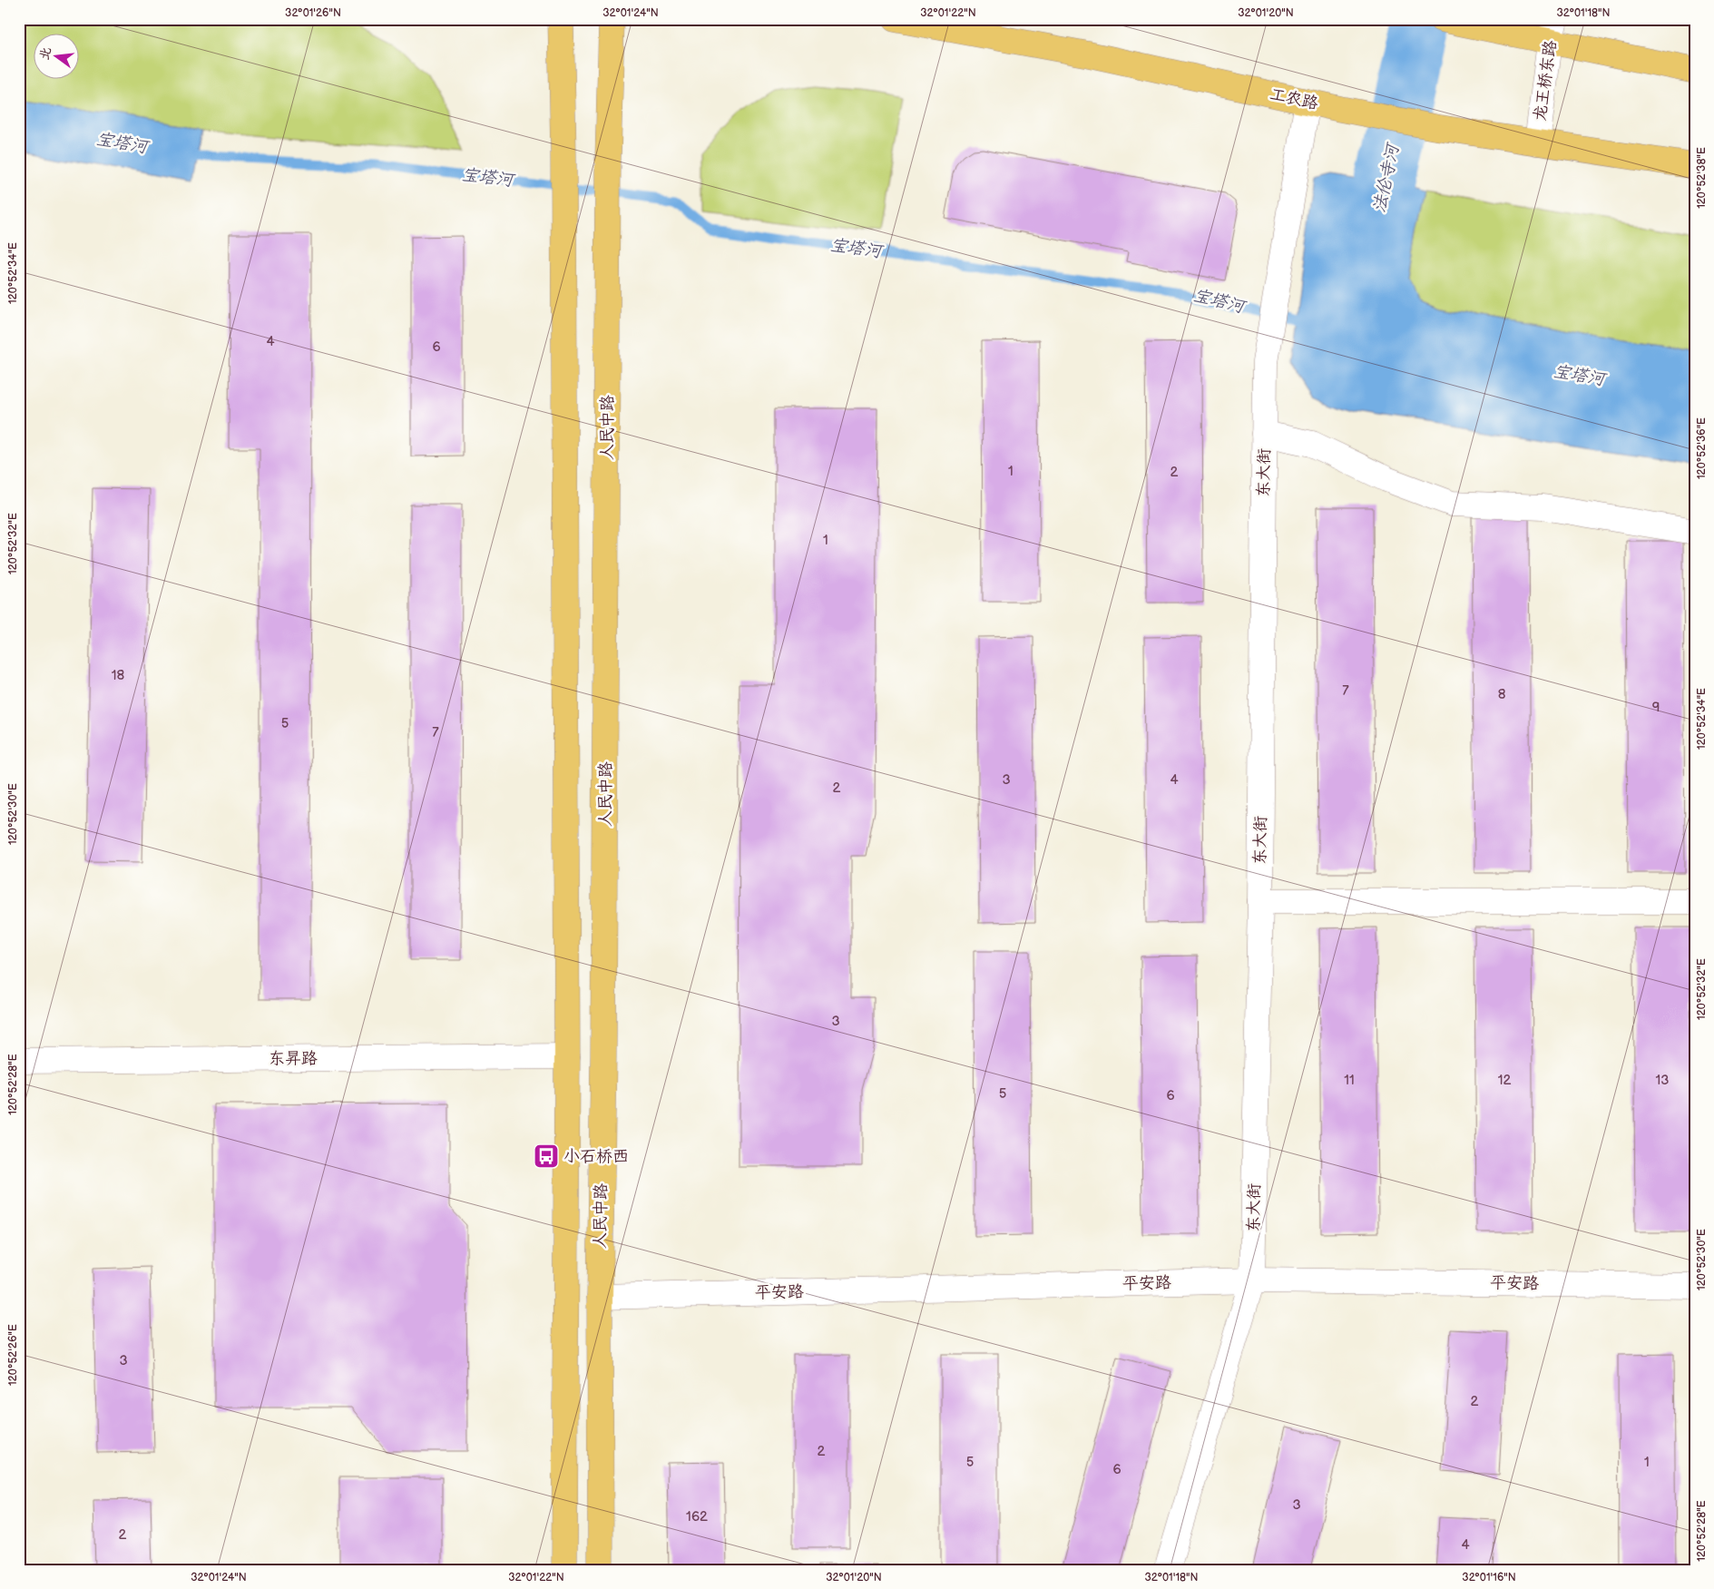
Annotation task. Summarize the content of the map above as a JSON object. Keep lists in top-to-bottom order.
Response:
{
  "streets": {
    "main road": ["工农路", "人民中路"],
    "street": [
      "龙王桥东路",
      "东大街",
      "东昇路",
      "平安路"
    ]
  },
  "crossings": [
    ["龙王桥东路", "工农路"],
    ["工农路", "东大街"],
    ["人民中路", "平安路"],
    ["东大街", "平安路"]
  ],
  "water": ["宝塔河", "法伦寺河"],
  "places": {
    "bus stop": ["小石桥西"]
  },
  "house_numbers": [
    "4",
    "6",
    "1",
    "2",
    "1",
    "18",
    "7",
    "8",
    "9",
    "5",
    "7",
    "3",
    "4",
    "2",
    "3",
    "11",
    "12",
    "13",
    "5",
    "6",
    "3",
    "2",
    "2",
    "5",
    "1",
    "6",
    "3",
    "162",
    "2",
    "4"
  ],
  "north": "left",
  "coordinates": [
    "32°01'26\"N",
    "32°01'24\"N",
    "32°01'22\"N",
    "32°01'20\"N",
    "32°01'18\"N",
    "120°52'38\"E",
    "120°52'34\"E",
    "120°52'36\"E",
    "120°52'32\"E",
    "120°52'30\"E",
    "120°52'28\"E",
    "120°52'26\"E",
    "32°01'16\"N"
  ]
}
